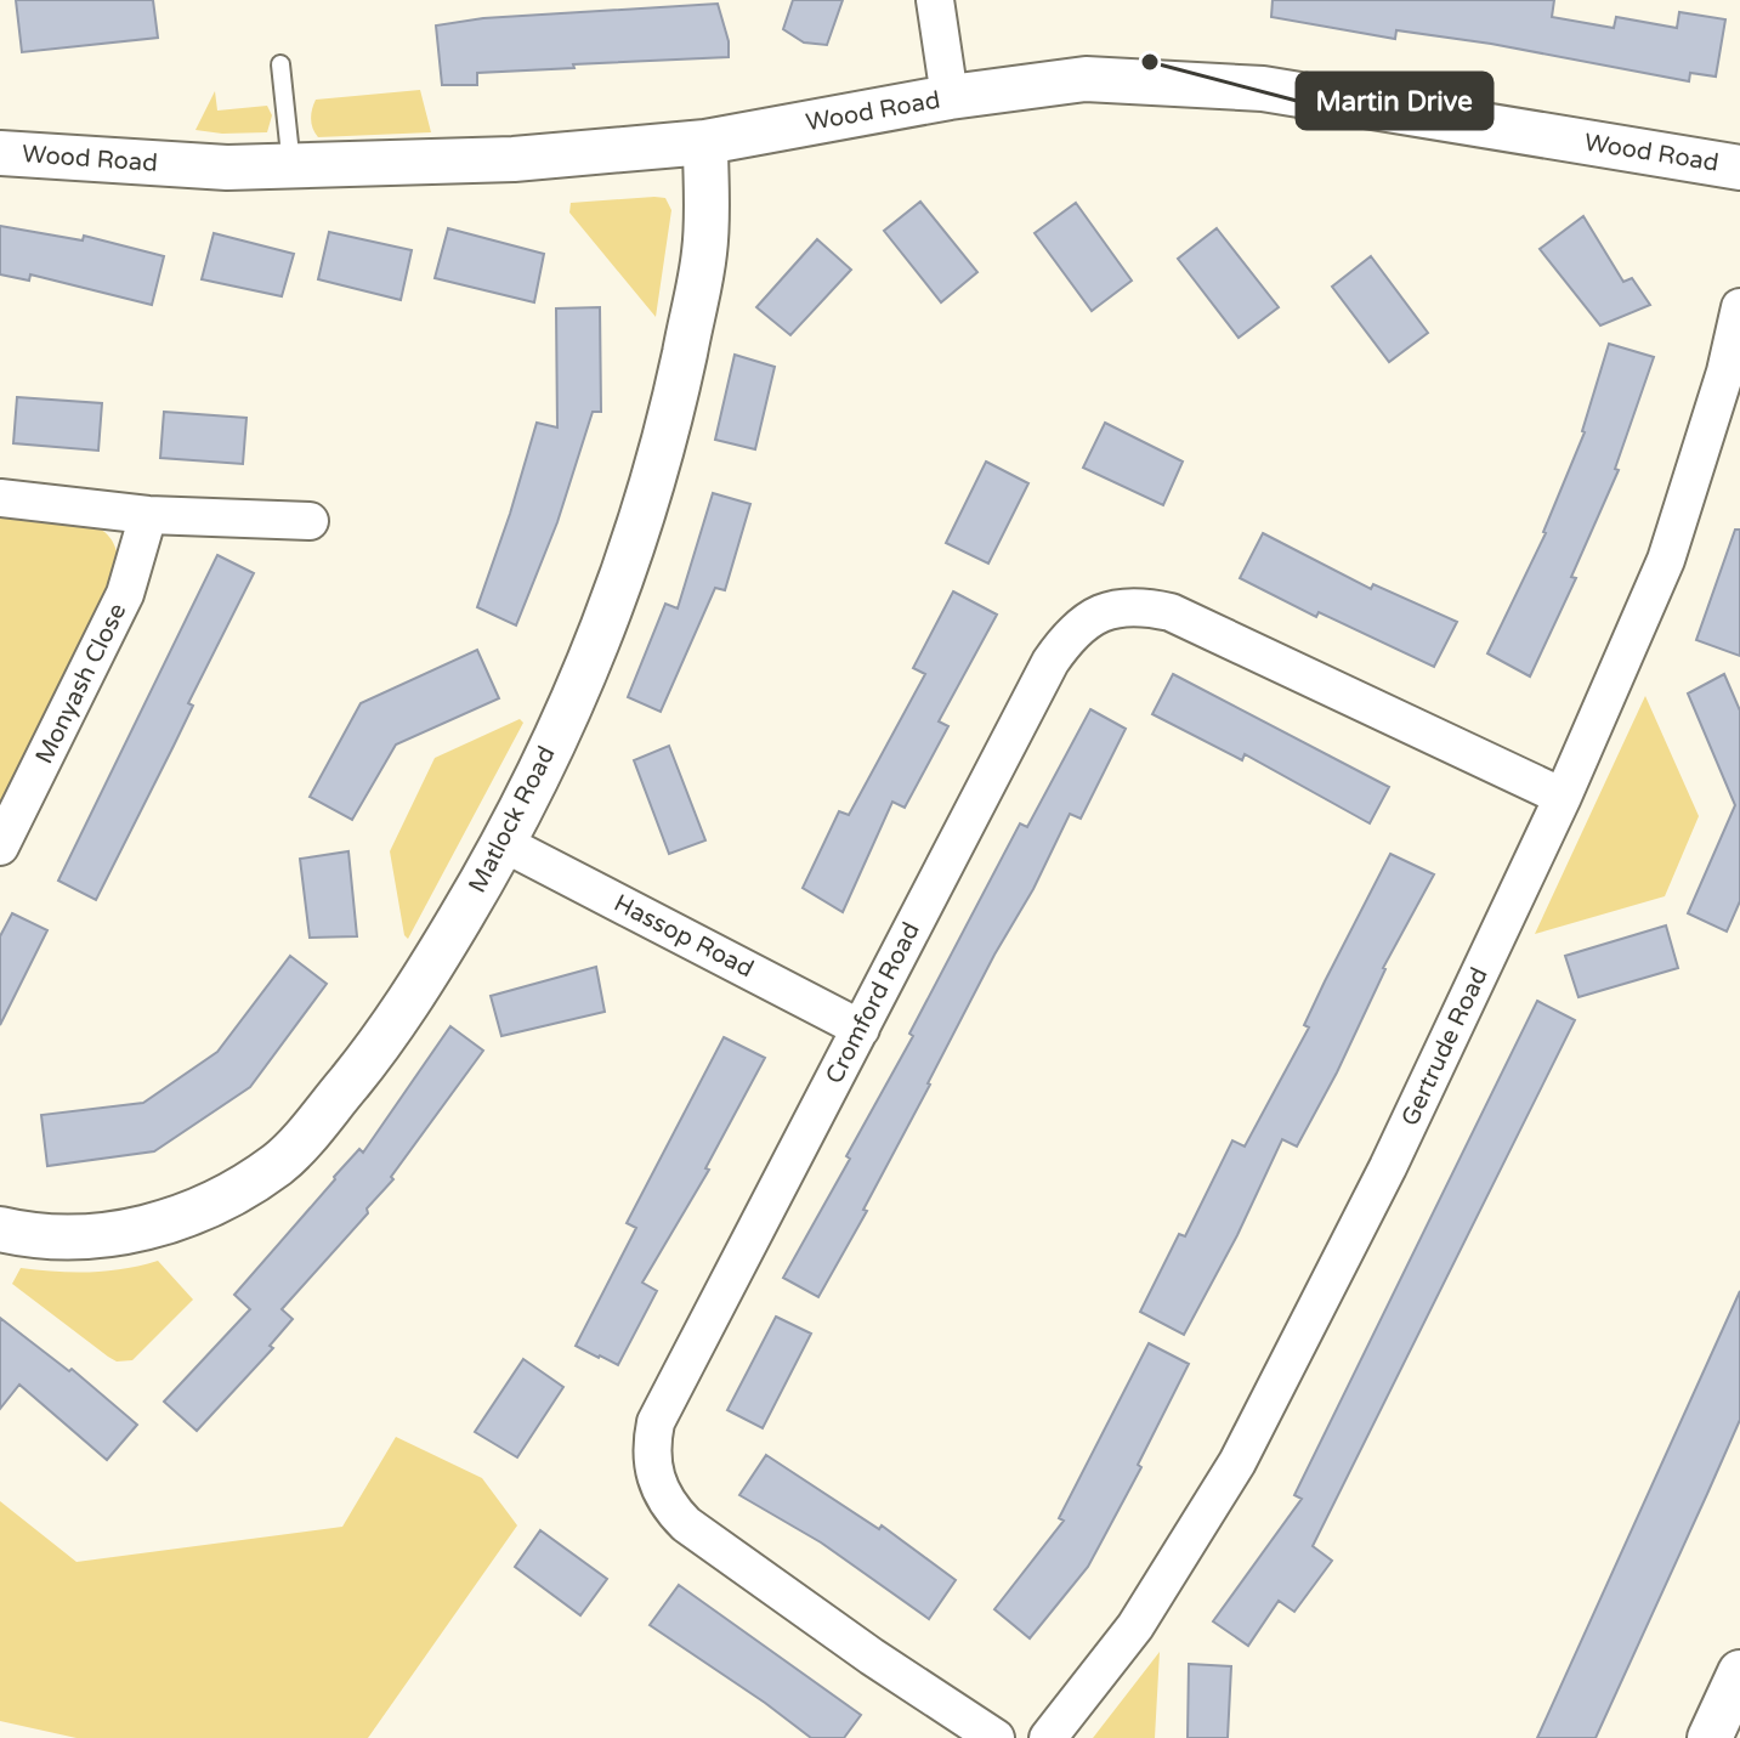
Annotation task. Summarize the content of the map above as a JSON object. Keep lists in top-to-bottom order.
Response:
{
  "streets": {
    "street": [
      "Wood Road",
      "Monyash Close",
      "Matlock Road",
      "Hassop Road",
      "Cromford Road",
      "Gertrude Road"
    ]
  },
  "crossings": [
    ["Wood Road", "Matlock Road"],
    ["Matlock Road", "Hassop Road"],
    ["Hassop Road", "Cromford Road"],
    ["Cromford Road", "Gertrude Road"]
  ],
  "places": ["Martin Drive"]
}
